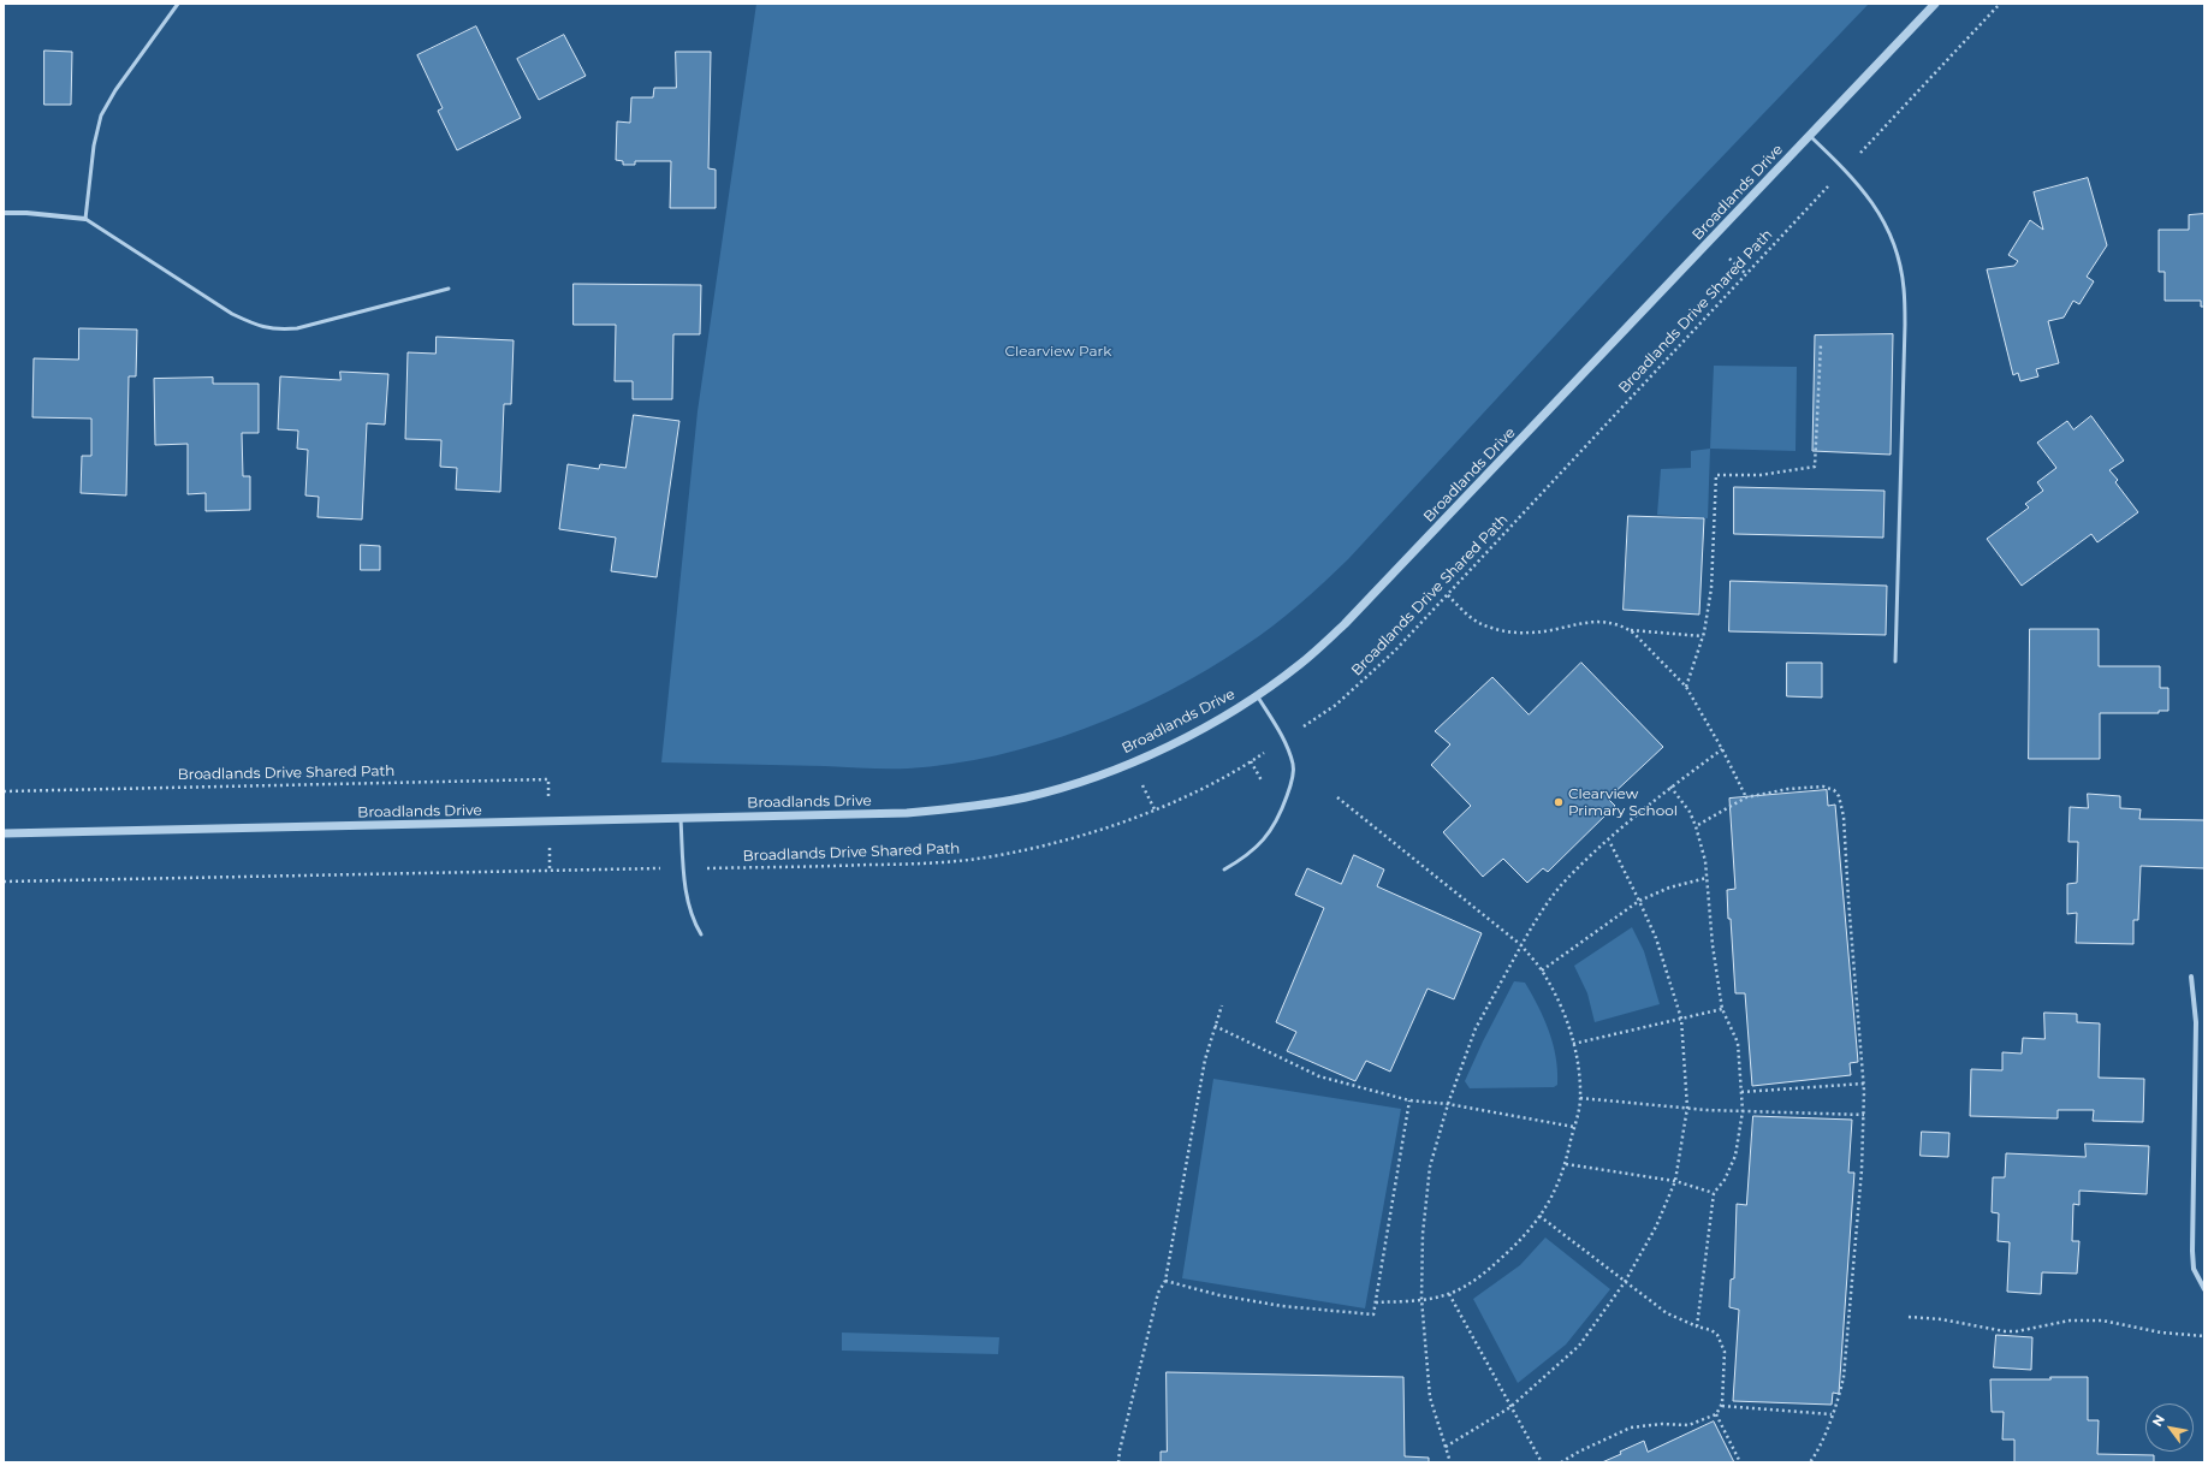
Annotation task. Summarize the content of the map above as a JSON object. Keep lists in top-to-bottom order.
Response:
{
  "streets": {
    "street": ["Broadlands Drive"],
    "path": ["Broadlands Drive Shared Path"]
  },
  "parks": ["Clearview Park"],
  "places": ["Clearview Primary School"],
  "north": "top left"
}
